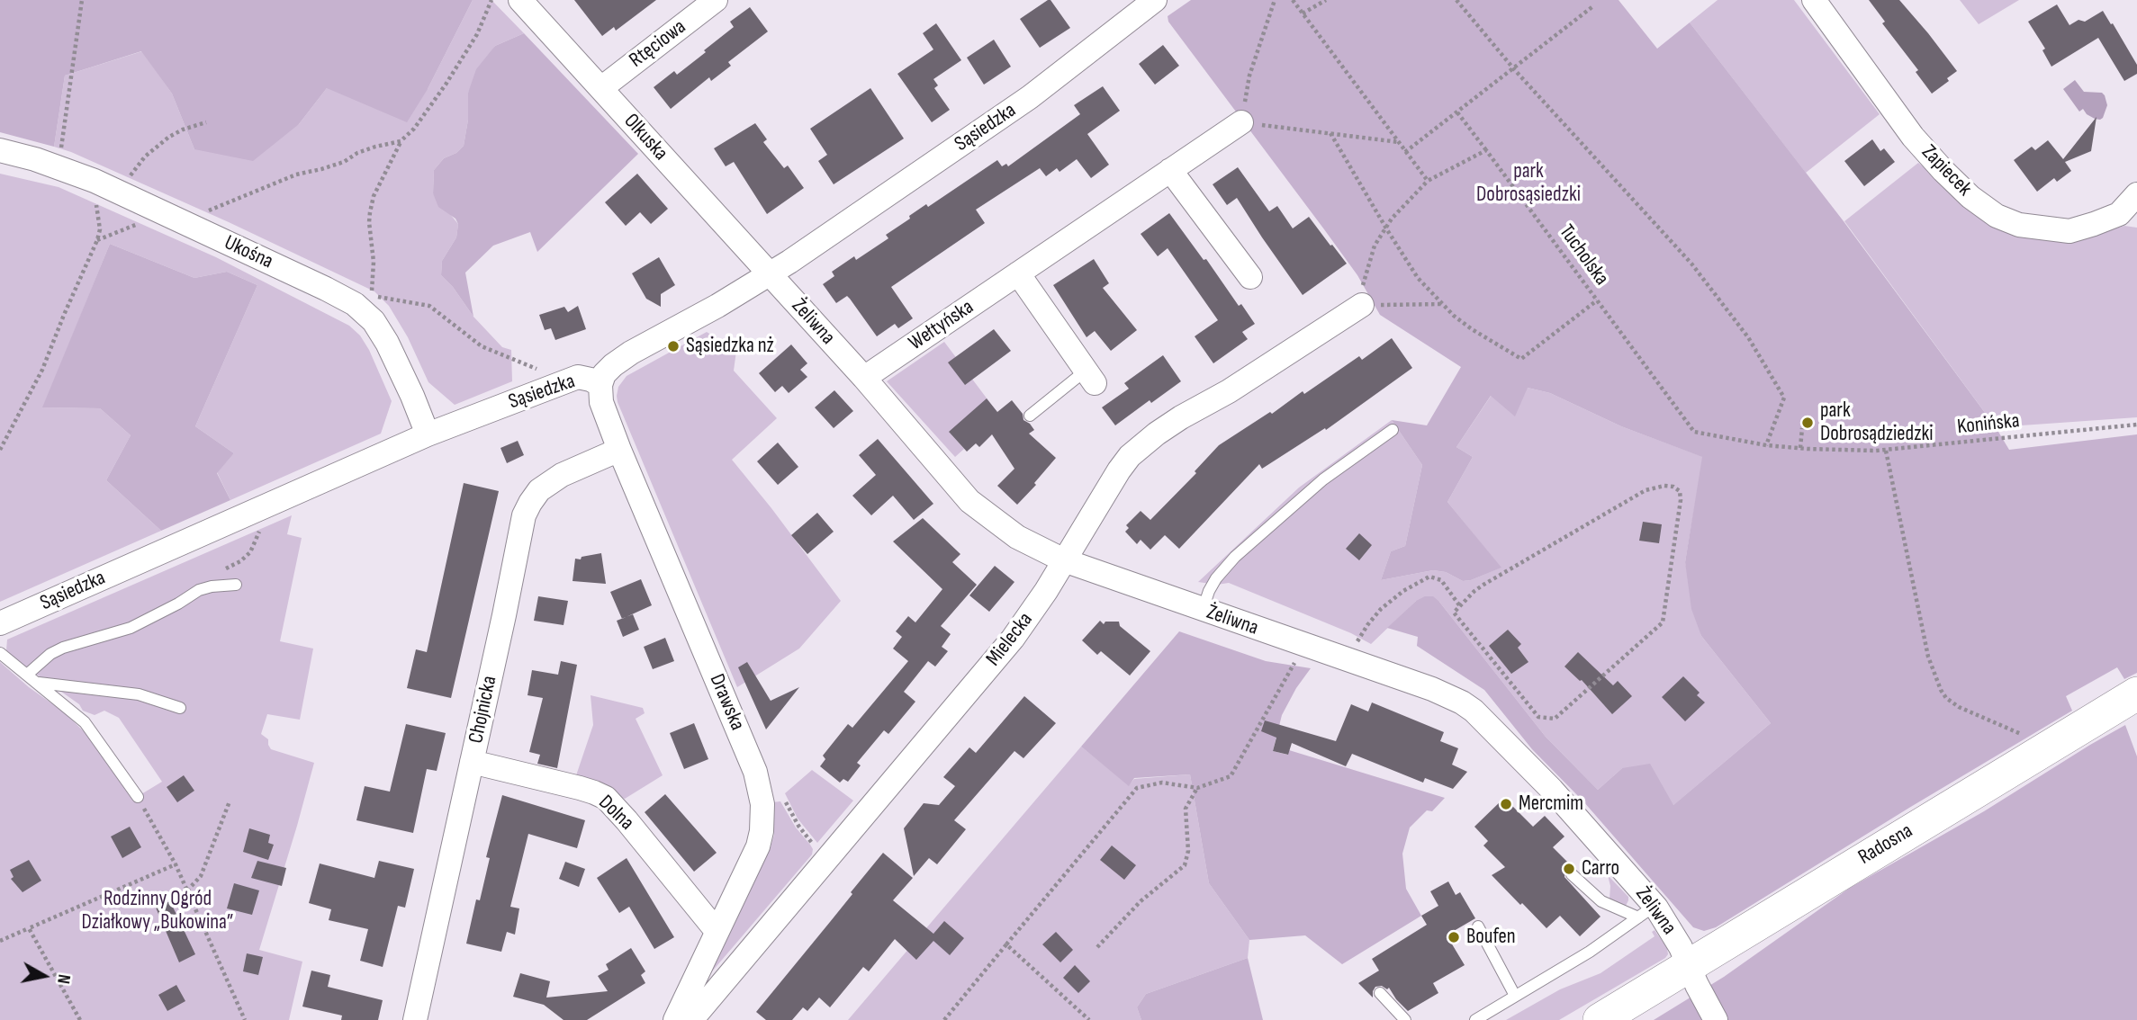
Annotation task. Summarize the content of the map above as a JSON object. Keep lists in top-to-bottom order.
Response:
{
  "streets": {
    "main road": ["Radosna"],
    "street": [
      "Rtęciowa",
      "Sąsiedzka",
      "Olkuska",
      "Zapiecek",
      "Ukośna",
      "Żeliwna",
      "Wełtyńska",
      "Mielecka",
      "Drawska",
      "Chojnicka",
      "Dolna"
    ],
    "path": ["Tucholska", "Konińska"]
  },
  "crossings": [
    ["Rtęciowa", "Olkuska"],
    ["Sąsiedzka", "Olkuska"],
    ["Sąsiedzka", "Ukośna"],
    ["Sąsiedzka", "Żeliwna"],
    ["Sąsiedzka", "Drawska"],
    ["Olkuska", "Żeliwna"],
    ["Tucholska", "Konińska"],
    ["Żeliwna", "Wełtyńska"],
    ["Żeliwna", "Mielecka"],
    ["Żeliwna", "Radosna"],
    ["Drawska", "Chojnicka"],
    ["Drawska", "Dolna"],
    ["Chojnicka", "Dolna"]
  ],
  "parks": ["park Dobrosąsiedzki", "Rodzinny Ogród Działkowy „Bukowina”"],
  "places": [
    "Sąsiedzka nż",
    "park Dobrosądziedzki",
    "Mercmim",
    "Carro",
    "Boufen"
  ],
  "north": "right"
}
